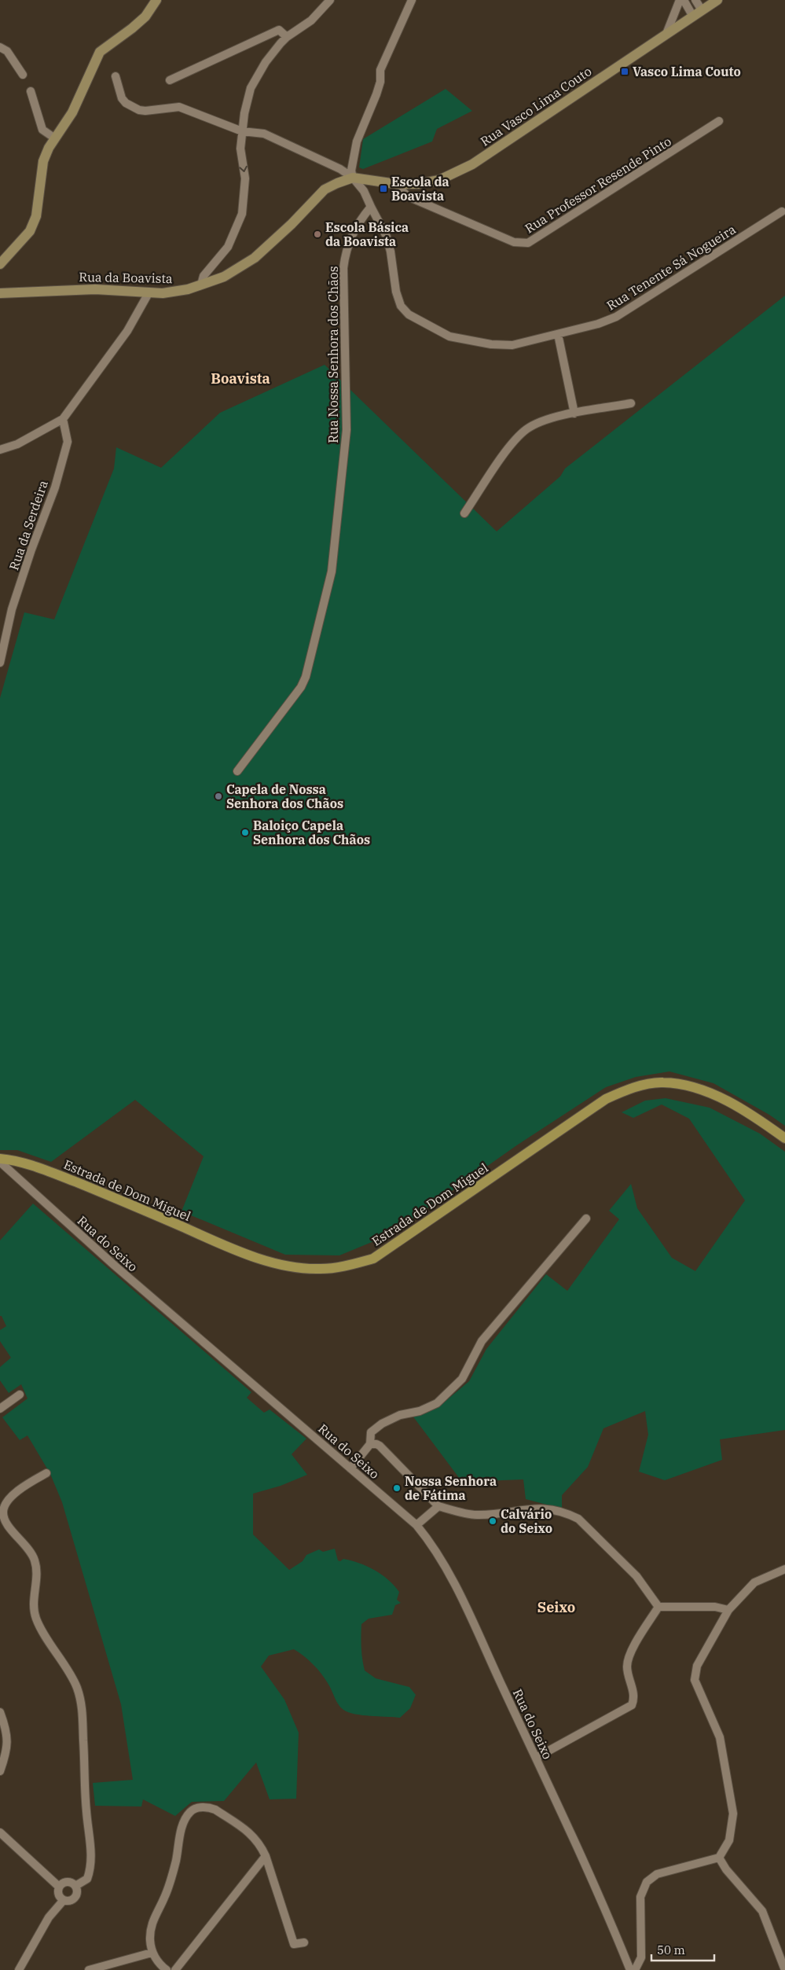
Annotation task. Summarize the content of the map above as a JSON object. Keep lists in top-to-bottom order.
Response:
{
  "streets": {
    "main road": ["Estrada de Dom Miguel"],
    "street": [
      "Rua Vasco Lima Couto",
      "Rua Professor Resende Pinto",
      "Rua Tenente Sá Nogueira",
      "Rua da Boavista",
      "Rua Nossa Senhora dos Chãos",
      "Rua da Serdeira",
      "Rua do Seixo"
    ]
  },
  "crossings": [
    ["Rua Vasco Lima Couto", "Rua Professor Resende Pinto"],
    ["Rua Vasco Lima Couto", "Rua da Boavista"],
    ["Rua Tenente Sá Nogueira", "Rua Nossa Senhora dos Chãos"]
  ],
  "districts": ["Boavista", "Seixo"],
  "places": {
    "transit": ["Vasco Lima Couto", "Escola da Boavista"],
    "other": [
      "Escola Básica da Boavista",
      "Capela de Nossa Senhora dos Chãos",
      "Baloiço Capela Senhora dos Chãos",
      "Nossa Senhora de Fátima",
      "Calvário do Seixo"
    ]
  },
  "scale_bar": "50 m"
}
